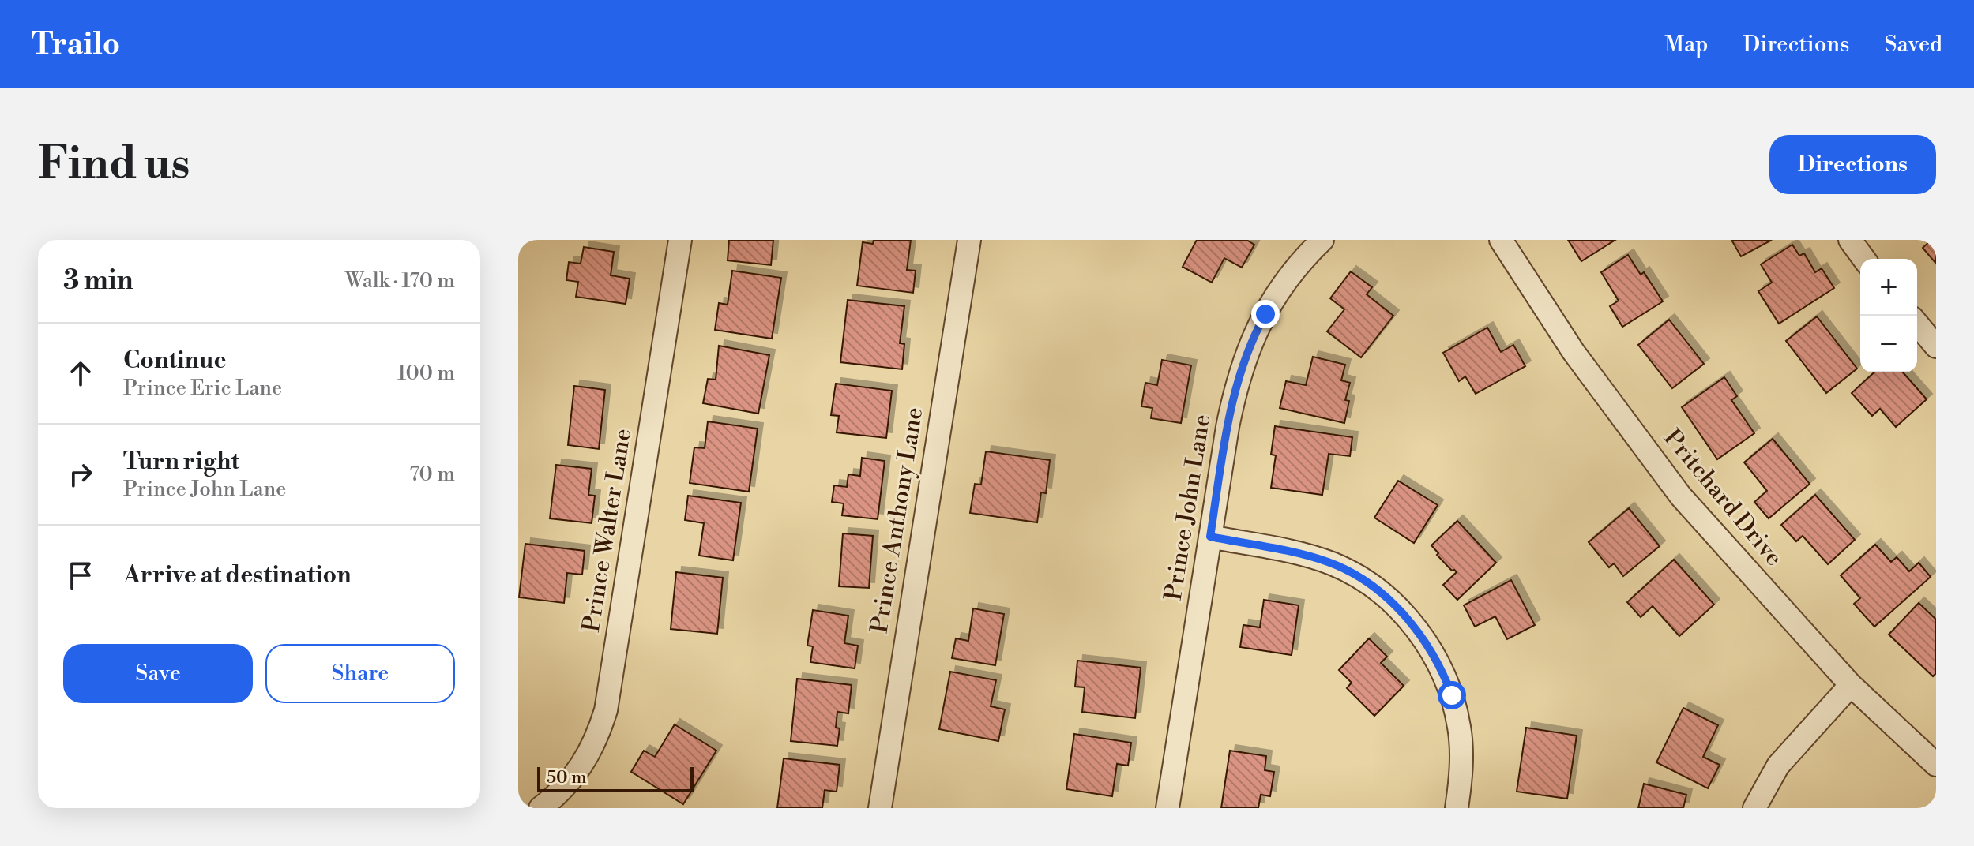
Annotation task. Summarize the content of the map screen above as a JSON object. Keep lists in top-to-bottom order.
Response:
{
  "streets": {
    "street": [
      "Pritchard Drive",
      "Prince John Lane",
      "Prince Anthony Lane",
      "Prince Walter Lane"
    ]
  },
  "scale_bar": "50 m",
  "page": {
    "header": "Trailo",
    "nav": ["Map", "Directions", "Saved"],
    "buttons": [
      "Directions",
      ["Save", "Share"]
    ],
    "title": "Find us",
    "heading": ["3 min", "Walk · 170 m"],
    "map_buttons": ["+", "−"],
    "list": [
      ["Continue", "Prince Eric Lane", "100 m"],
      ["Turn right", "Prince John Lane", "70 m"],
      "Arrive at destination"
    ],
    "scale": "50 m"
  }
}
